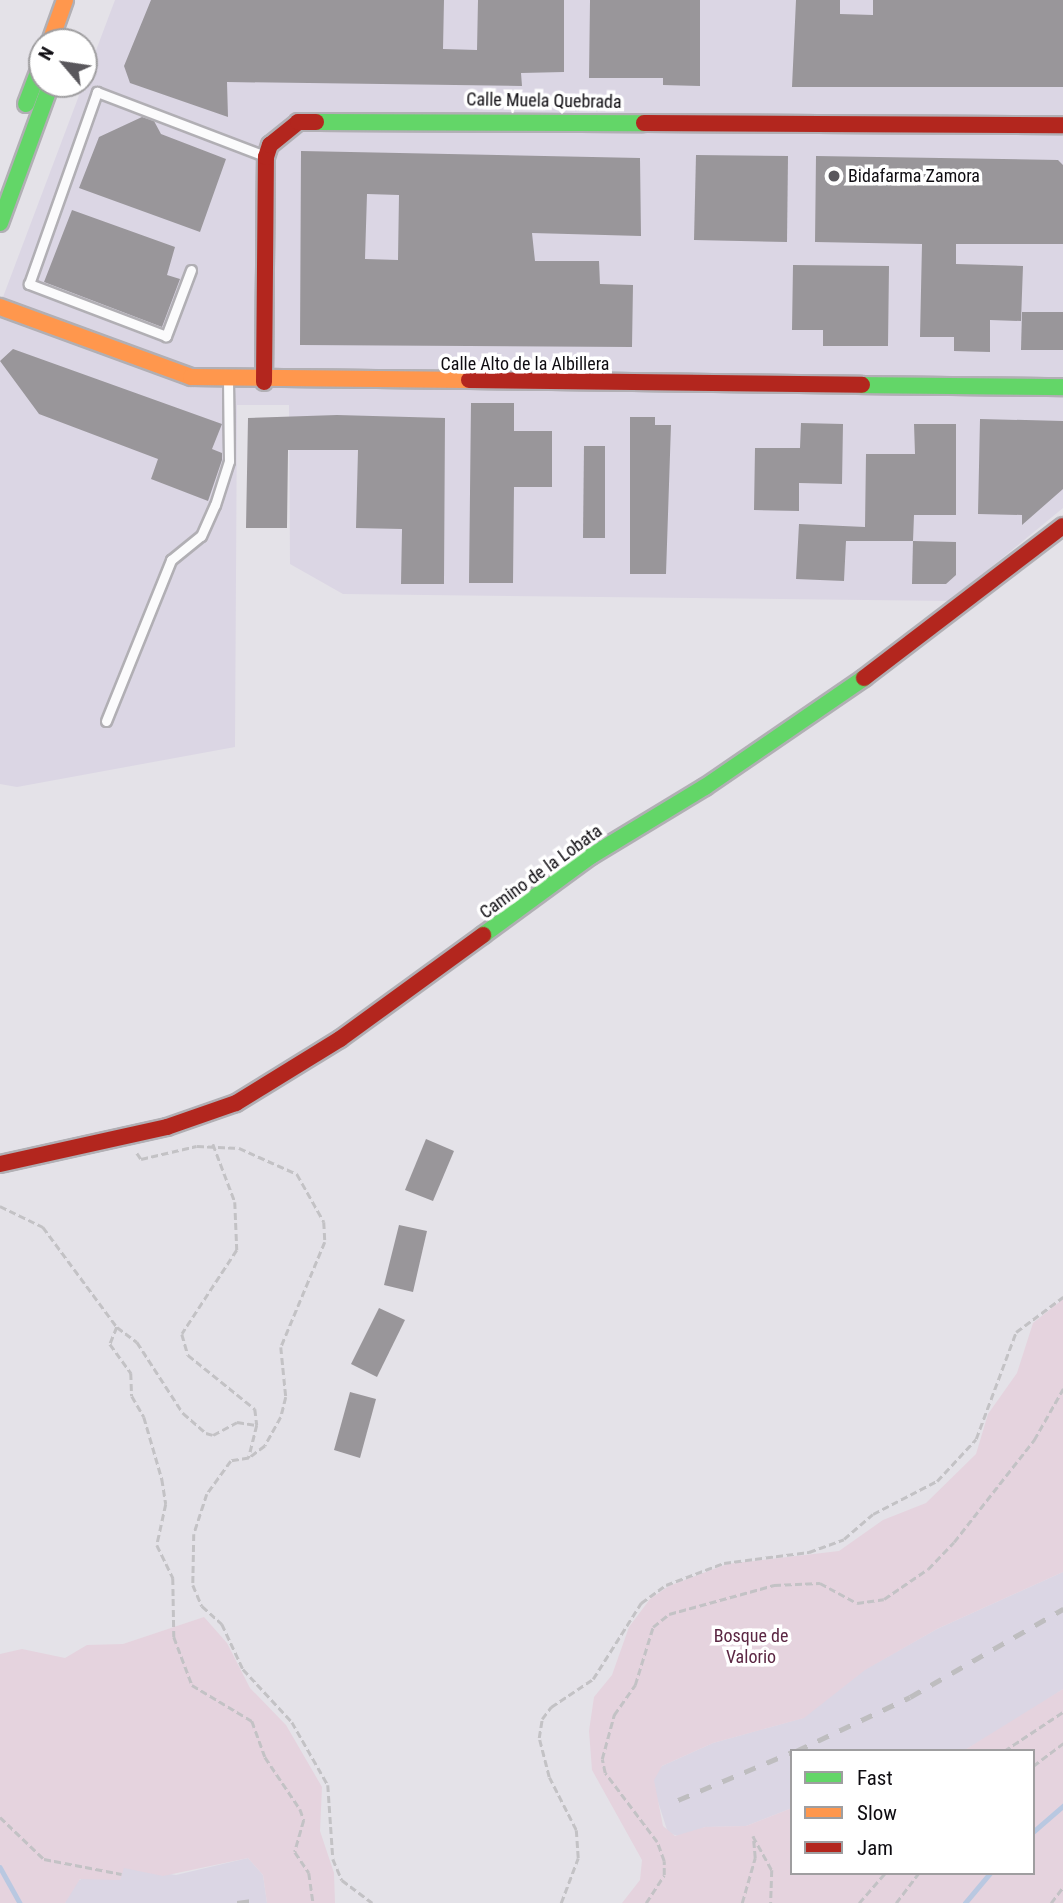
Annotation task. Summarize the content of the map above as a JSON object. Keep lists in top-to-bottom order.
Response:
{
  "streets": {
    "street": ["Calle Muela Quebrada", "Calle Alto de la Albillera", "Camino de la Lobata"]
  },
  "parks": ["Bosque de Valorio"],
  "places": ["Bidafarma Zamora"],
  "legend": ["Fast", "Slow", "Jam"],
  "north": "top left"
}
